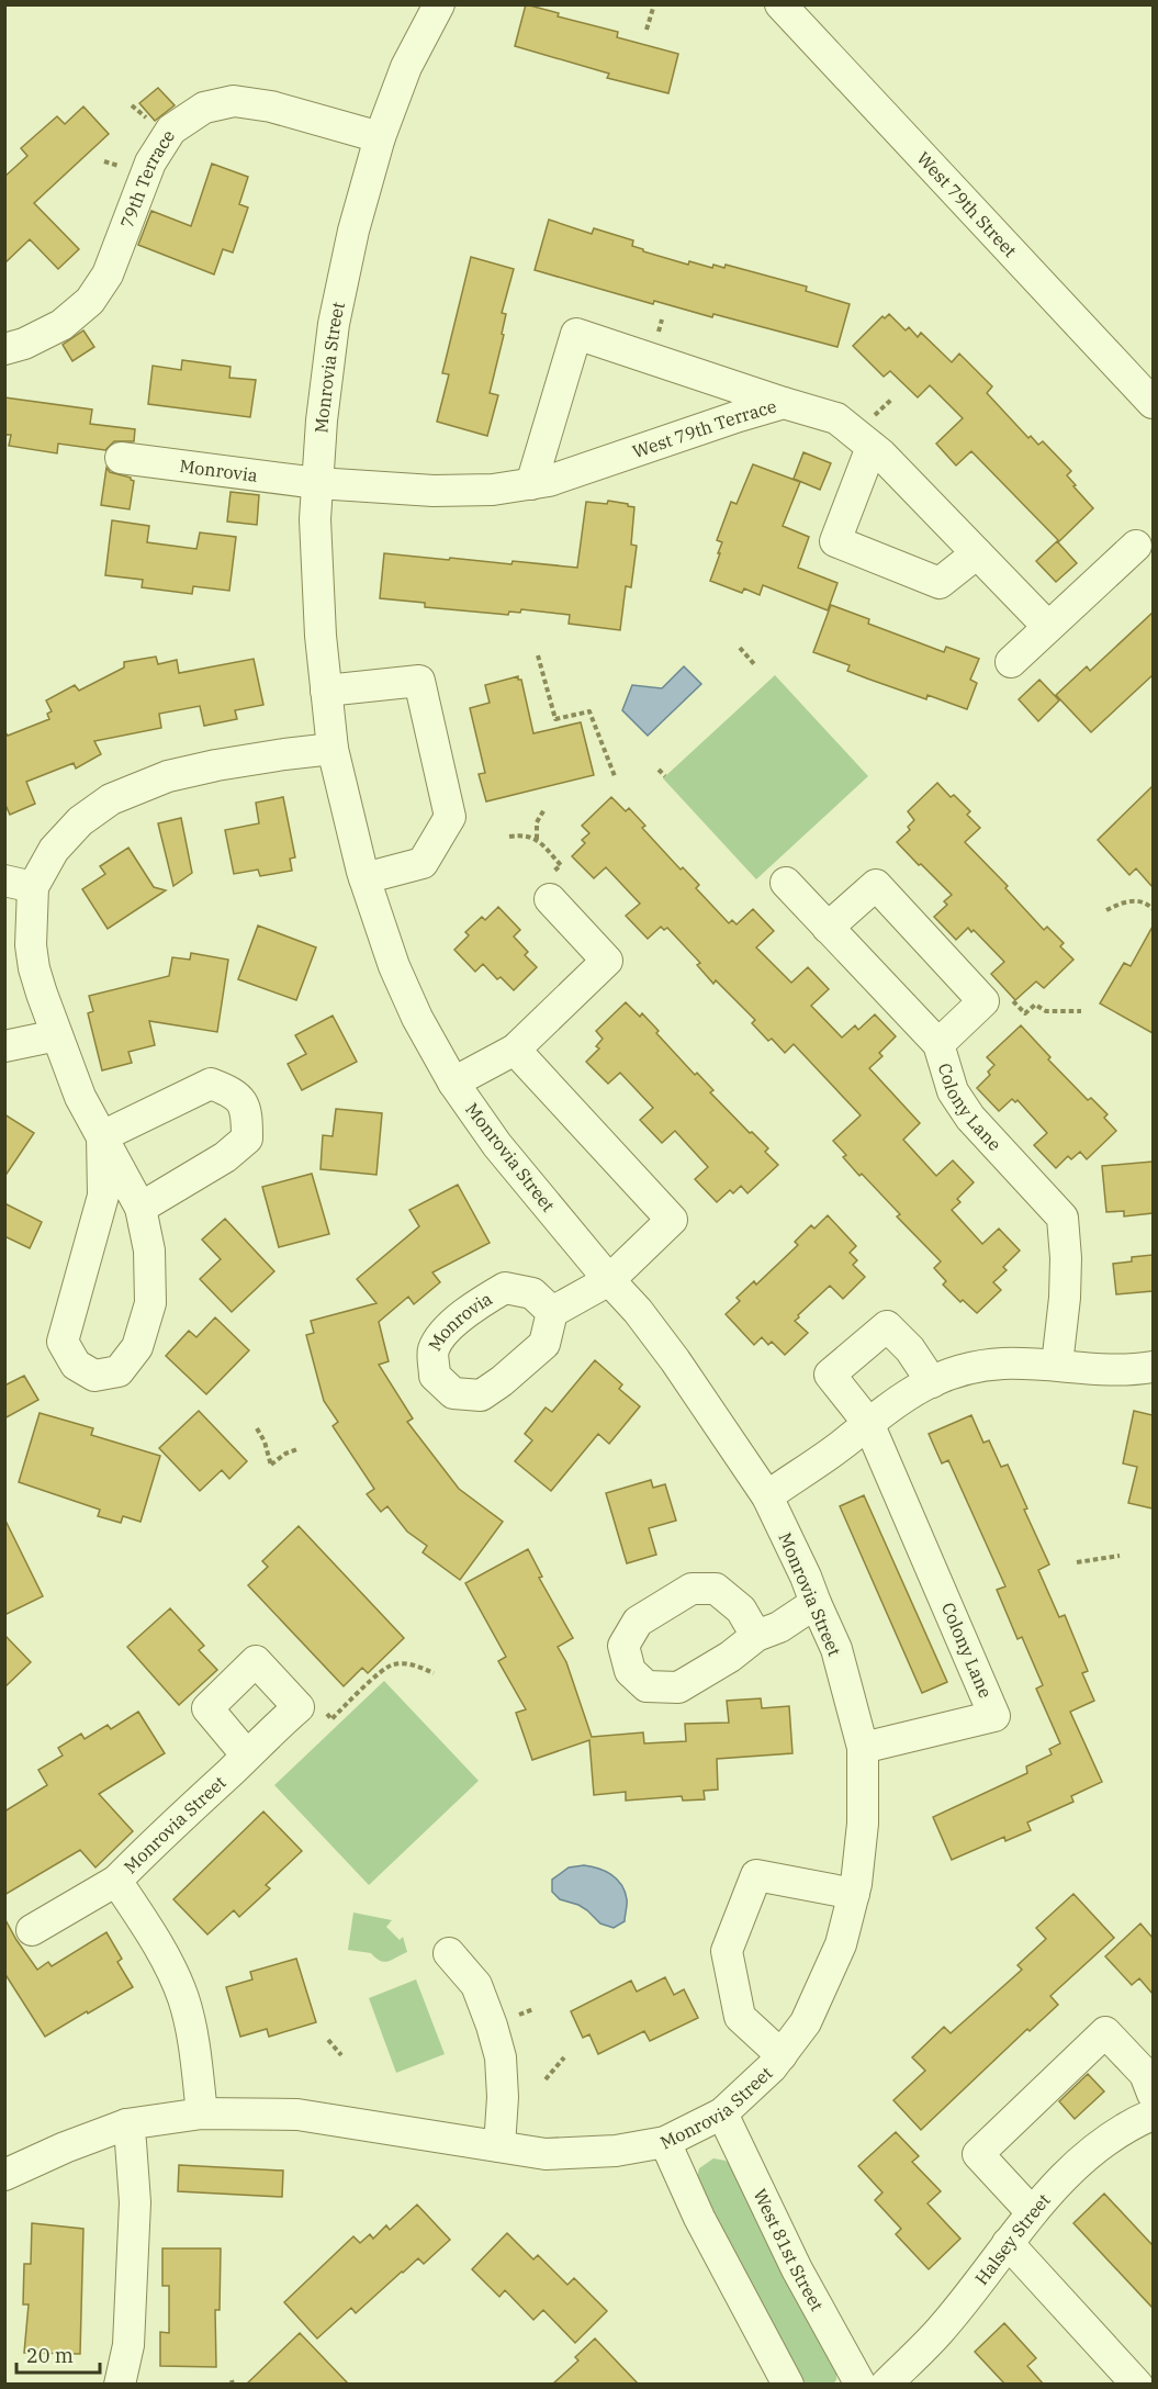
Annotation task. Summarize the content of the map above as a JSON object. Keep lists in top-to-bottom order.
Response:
{
  "streets": {
    "street": [
      "79th Terrace",
      "West 79th Street",
      "Monrovia Street",
      "West 79th Terrace",
      "Monrovia",
      "Colony Lane",
      "Halsey Street",
      "West 81st Street"
    ]
  },
  "crossings": [
    ["79th Terrace", "Monrovia Street"],
    ["Monrovia Street", "West 79th Terrace"],
    ["Monrovia Street", "Monrovia"],
    ["Monrovia Street", "Colony Lane"],
    ["Monrovia Street", "West 81st Street"],
    ["West 79th Terrace", "Monrovia"]
  ],
  "scale_bar": "20 m"
}
